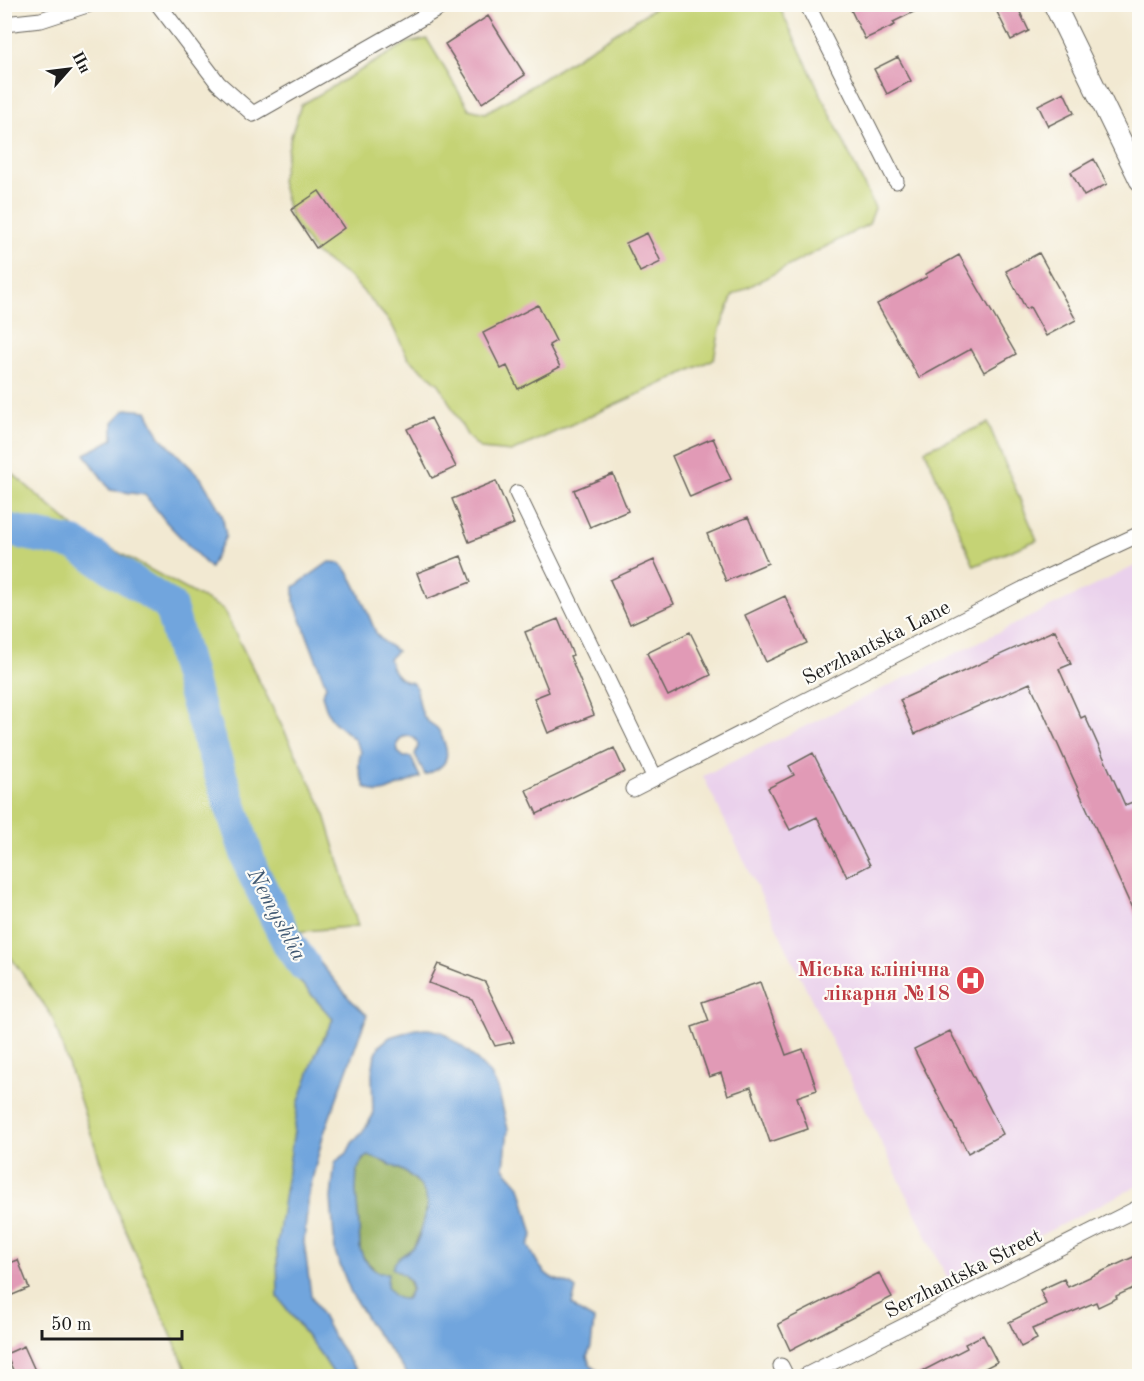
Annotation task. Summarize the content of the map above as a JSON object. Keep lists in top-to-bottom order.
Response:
{
  "streets": {
    "street": ["Serzhantska Lane", "Serzhantska Street"]
  },
  "water": ["Nemyshlia"],
  "places": {
    "hospital": ["Міська клінічна лікарня №18"]
  },
  "scale_bar": "50 m",
  "north": "top right"
}
